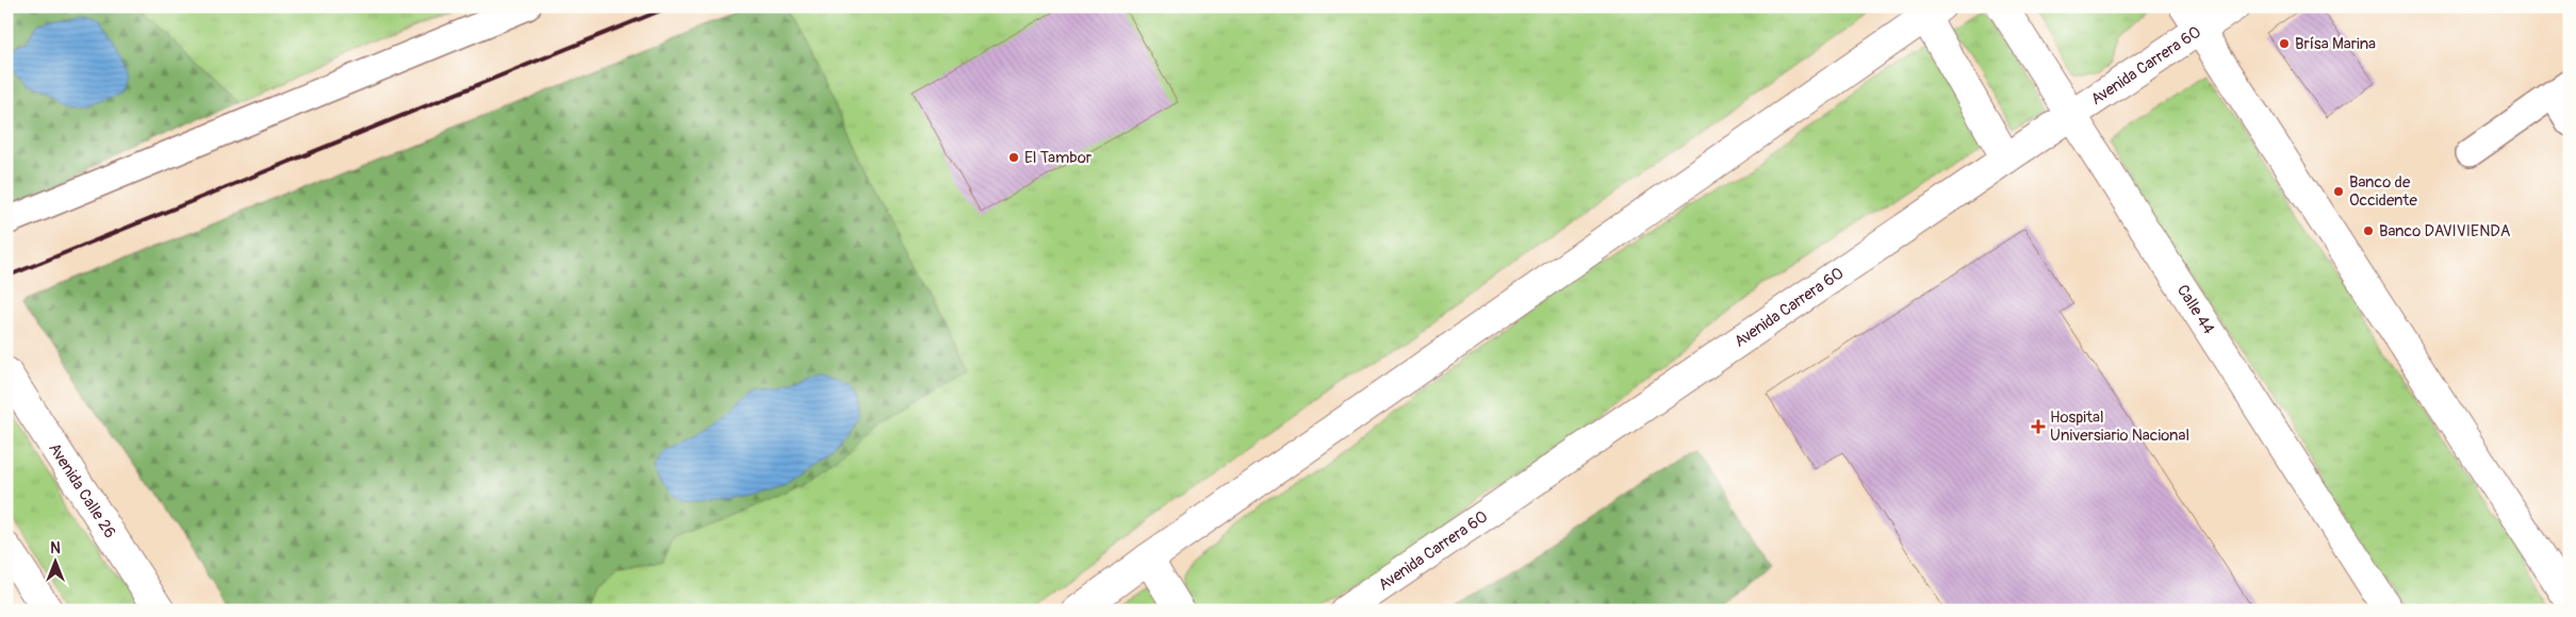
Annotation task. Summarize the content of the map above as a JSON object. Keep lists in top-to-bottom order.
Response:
{
  "streets": {
    "main road": ["Avenida Carrera 60", "Calle 44", "Avenida Calle 26"]
  },
  "crossings": [
    ["Avenida Carrera 60", "Calle 44"]
  ],
  "places": {
    "other": [
      "Brísa Marina",
      "El Tambor",
      "Banco de Occidente",
      "Banco DAVIVIENDA"
    ],
    "health": ["Hospital Universiario Nacional"]
  },
  "north": "top"
}
